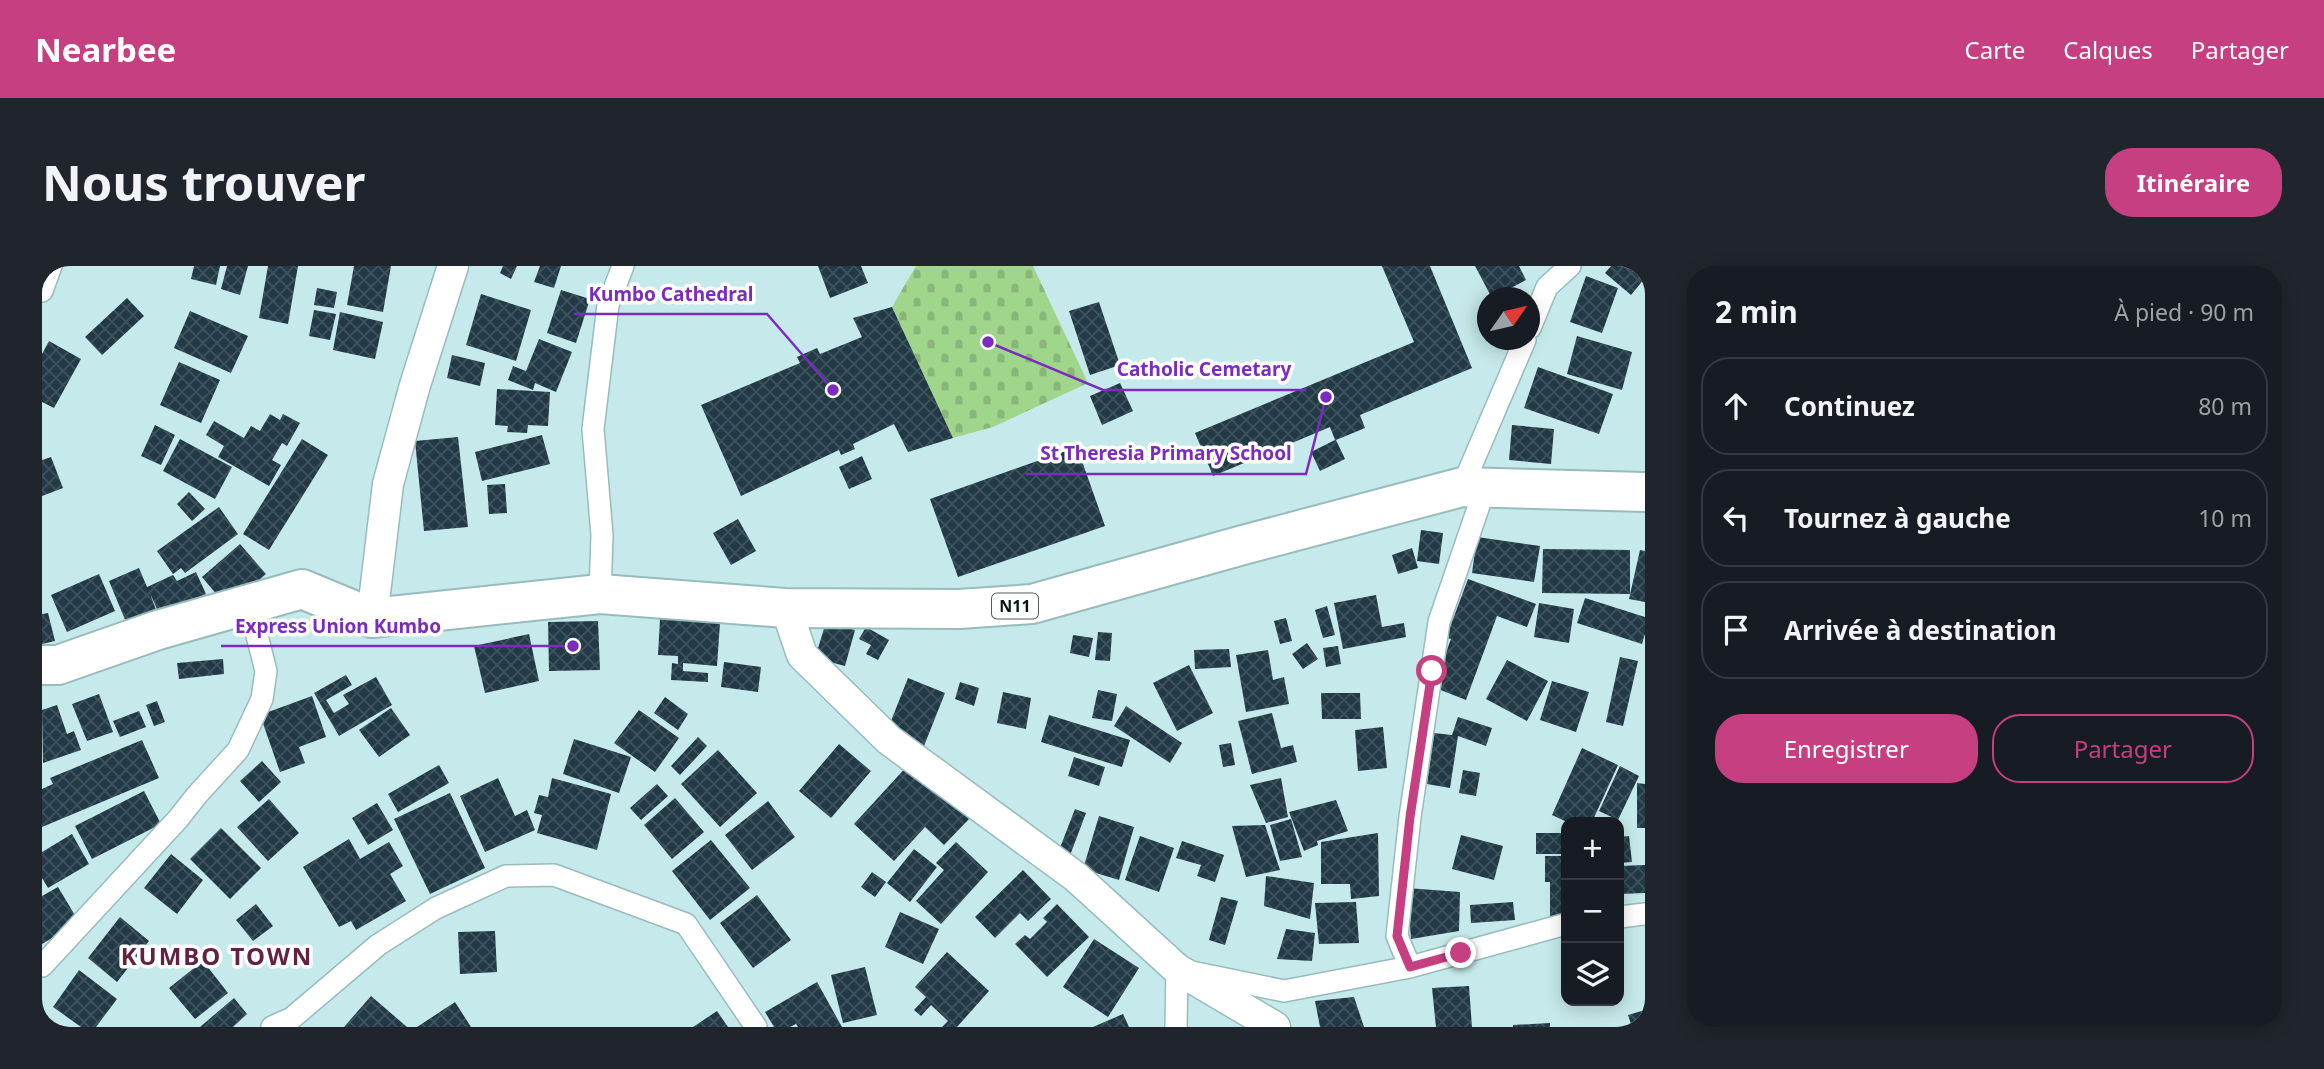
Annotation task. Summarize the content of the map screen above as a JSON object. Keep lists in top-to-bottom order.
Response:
{
  "streets": {
    "highway": ["N11"]
  },
  "districts": ["KUMBO TOWN"],
  "places": [
    "Catholic Cemetary",
    "Kumbo Cathedral",
    "St Theresia Primary School",
    "Express Union Kumbo"
  ],
  "north": "top right",
  "page": {
    "header": "Nearbee",
    "nav": ["Carte", "Calques", "Partager"],
    "buttons": [
      "Itinéraire",
      ["Enregistrer", "Partager"]
    ],
    "title": "Nous trouver",
    "heading": ["2 min", "À pied · 90 m"],
    "list": [
      ["Continuez", "80 m"],
      ["Tournez à gauche", "10 m"],
      "Arrivée à destination"
    ],
    "map_buttons": ["+", "−"]
  }
}
